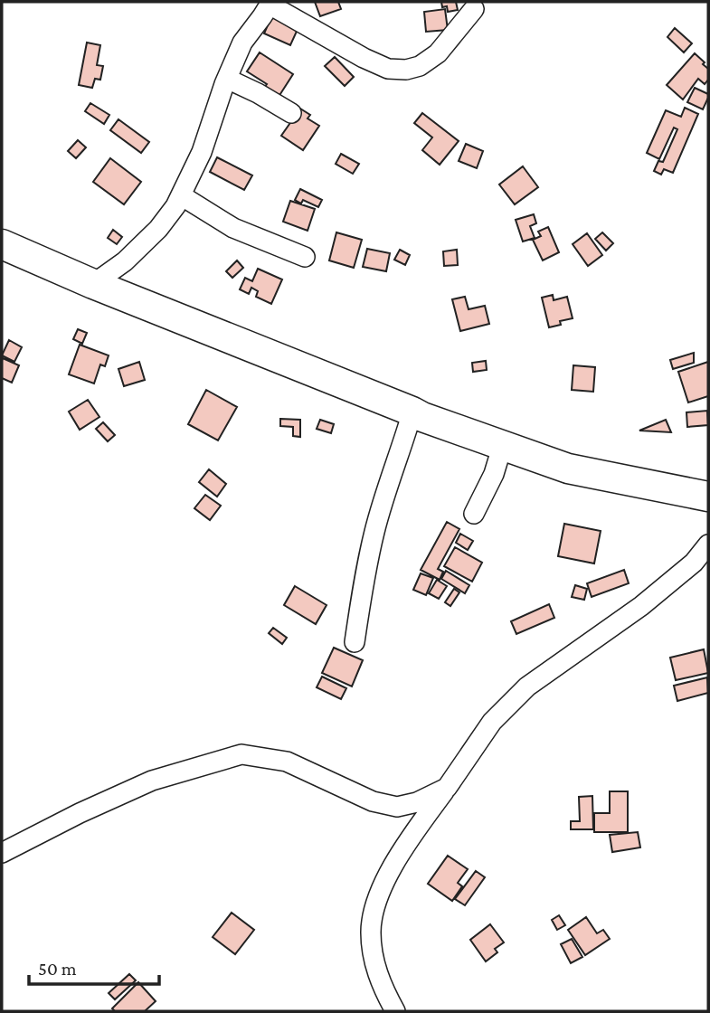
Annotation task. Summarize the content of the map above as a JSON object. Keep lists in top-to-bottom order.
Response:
{
  "scale_bar": "50 m"
}
